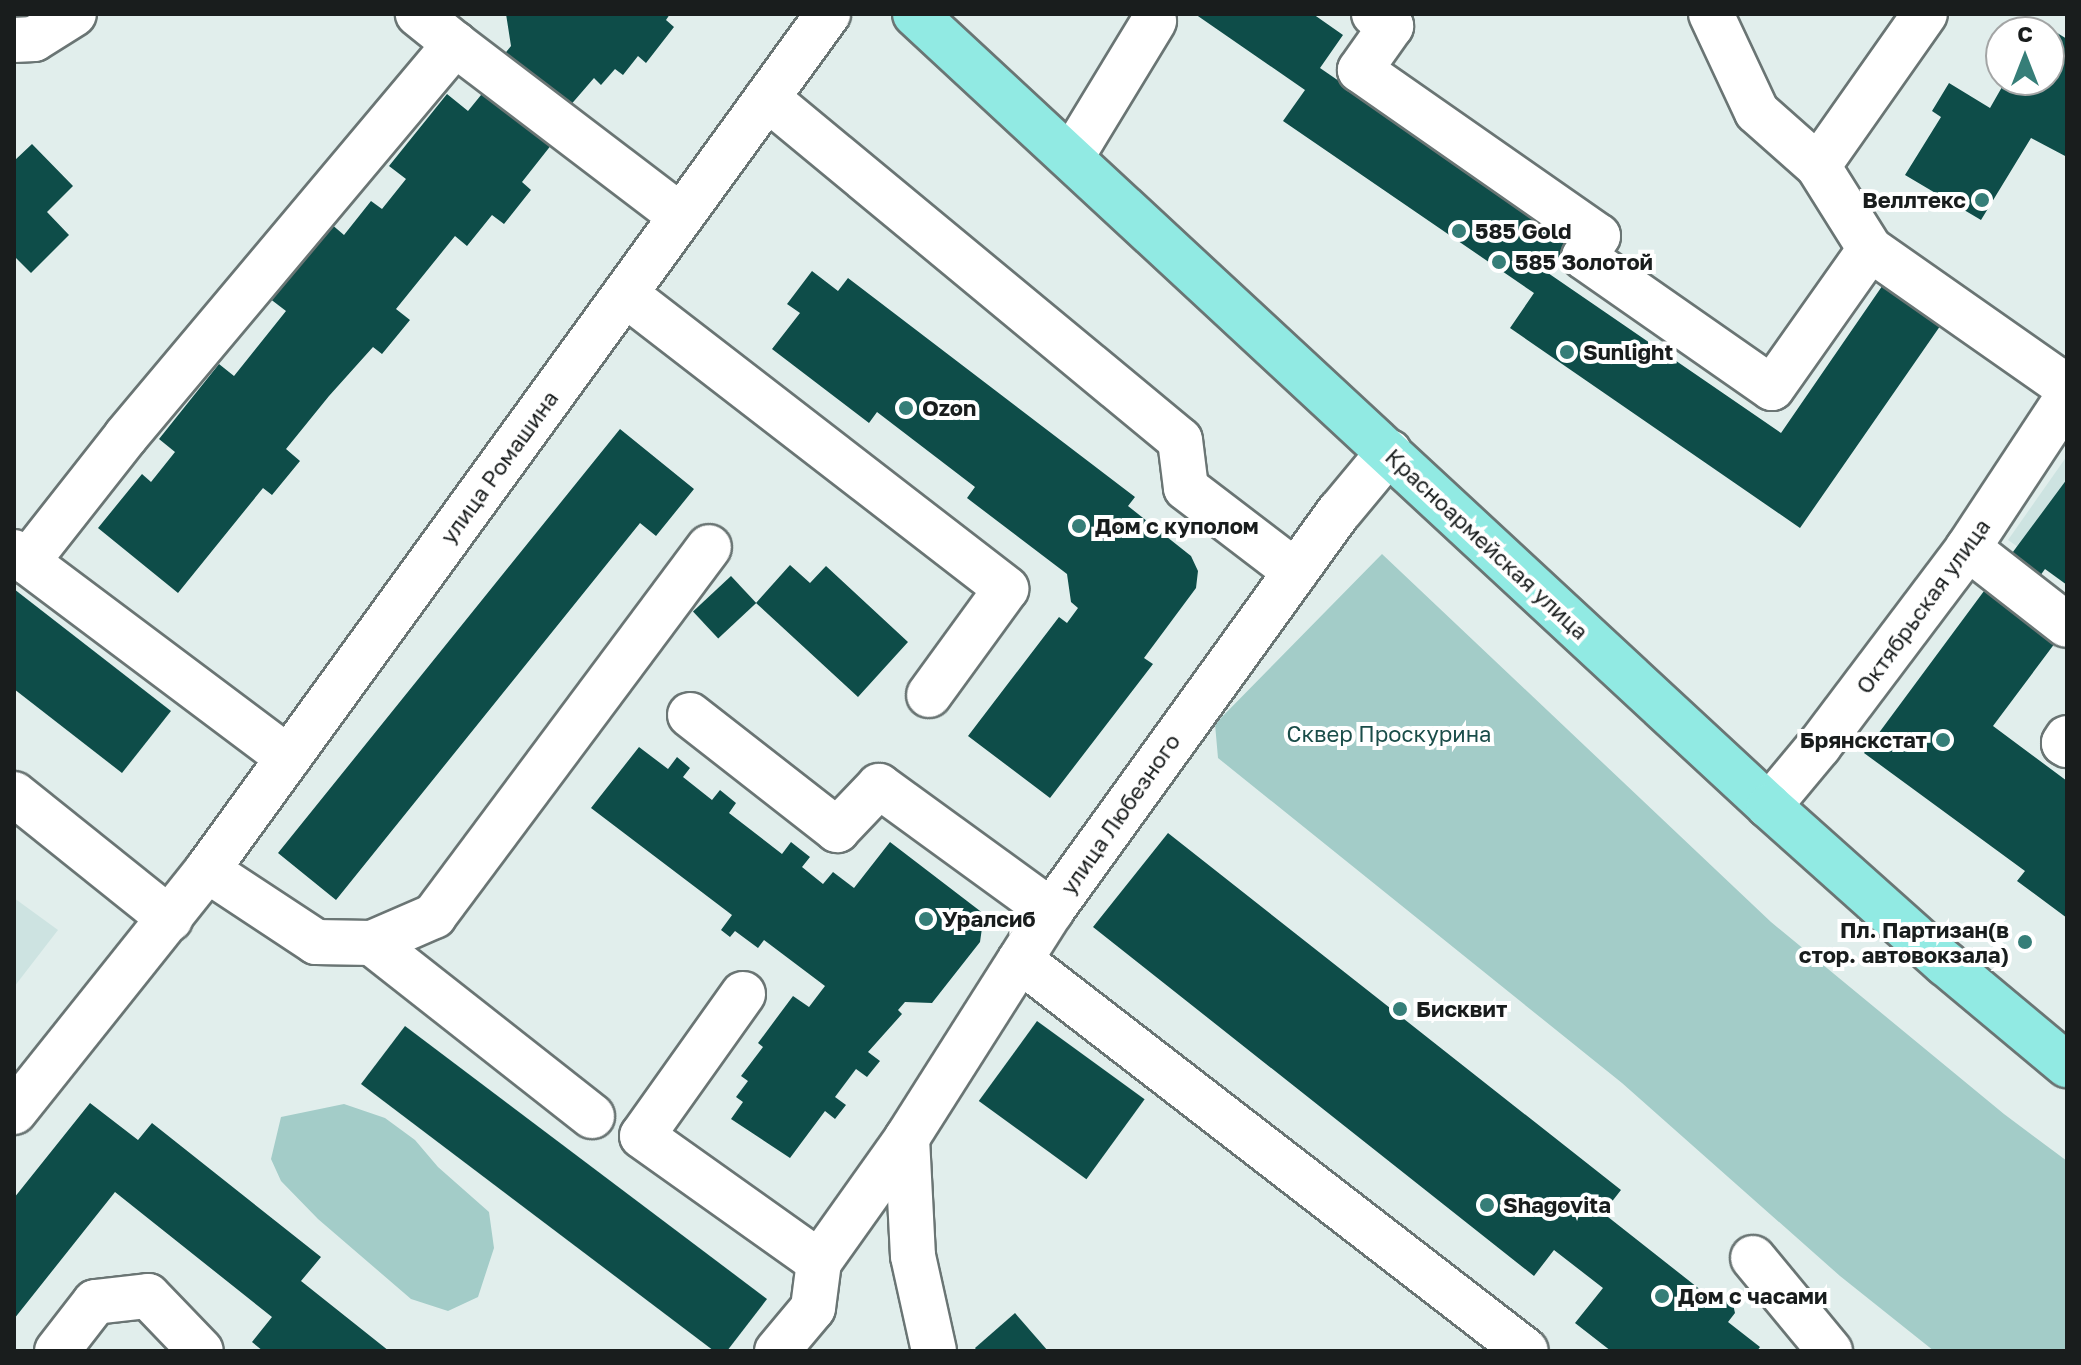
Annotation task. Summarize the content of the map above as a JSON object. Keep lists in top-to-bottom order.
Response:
{
  "streets": {
    "main road": ["Красноармейская улица"],
    "street": ["улица Ромашина", "Октябрьская улица", "улица Любезного"]
  },
  "crossings": [
    ["Красноармейская улица", "Октябрьская улица"],
    ["Красноармейская улица", "улица Любезного"]
  ],
  "parks": ["Сквер Проскурина"],
  "places": [
    "Веллтекс",
    "585 Gold",
    "585 Золотой",
    "Sunlight",
    "Ozon",
    "Дом с куполом",
    "Брянскстат",
    "Уралсиб",
    "Пл. Партизан(в стор. автовокзала)",
    "Бисквит",
    "Shagovita",
    "Дом с часами"
  ],
  "north": "top"
}
